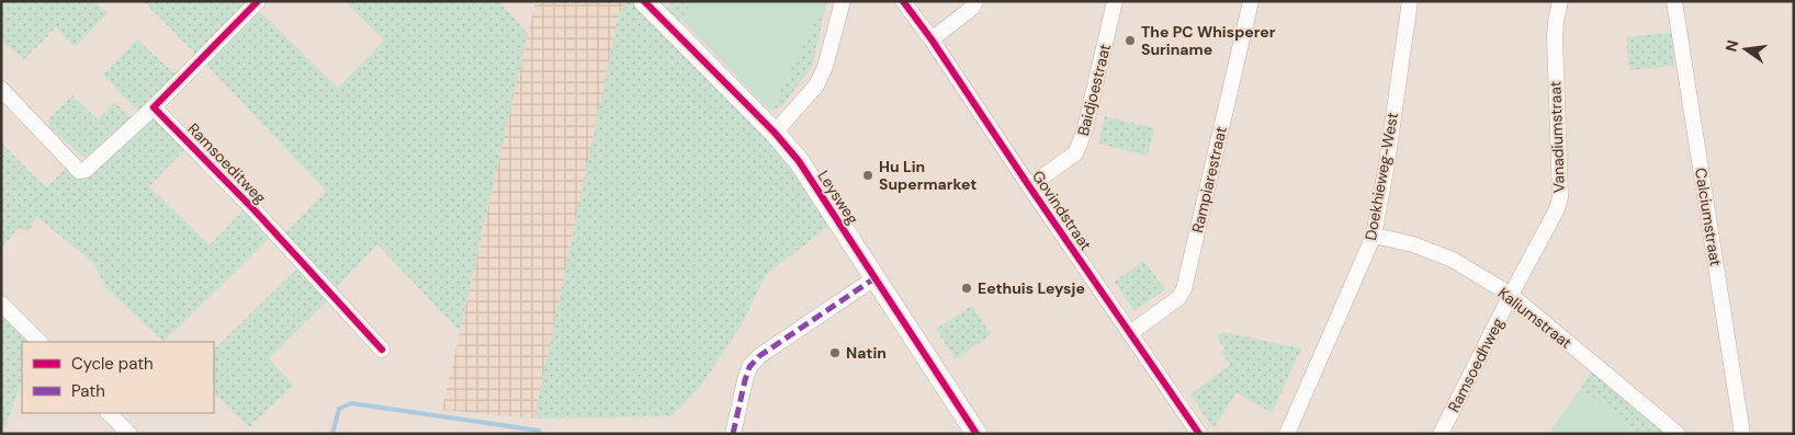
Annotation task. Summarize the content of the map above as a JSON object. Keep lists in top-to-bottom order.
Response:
{
  "streets": {
    "street": [
      "Baidjoestraat",
      "Vanadiumstraat",
      "Ramsoeditweg",
      "Doekhieweg-West",
      "Rampiarestraat",
      "Leysweg",
      "Govindstraat",
      "Calciumstraat",
      "Kaliumstraat",
      "Ramsoedhweg"
    ]
  },
  "crossings": [
    ["Baidjoestraat", "Govindstraat"],
    ["Vanadiumstraat", "Kaliumstraat"],
    ["Vanadiumstraat", "Ramsoedhweg"],
    ["Doekhieweg-West", "Kaliumstraat"],
    ["Rampiarestraat", "Govindstraat"],
    ["Kaliumstraat", "Ramsoedhweg"]
  ],
  "places": [
    "The PC Whisperer Suriname",
    "Hu Lin Supermarket",
    "Eethuis Leysje",
    "Natin"
  ],
  "legend": ["Cycle path", "Path"],
  "north": "left"
}
